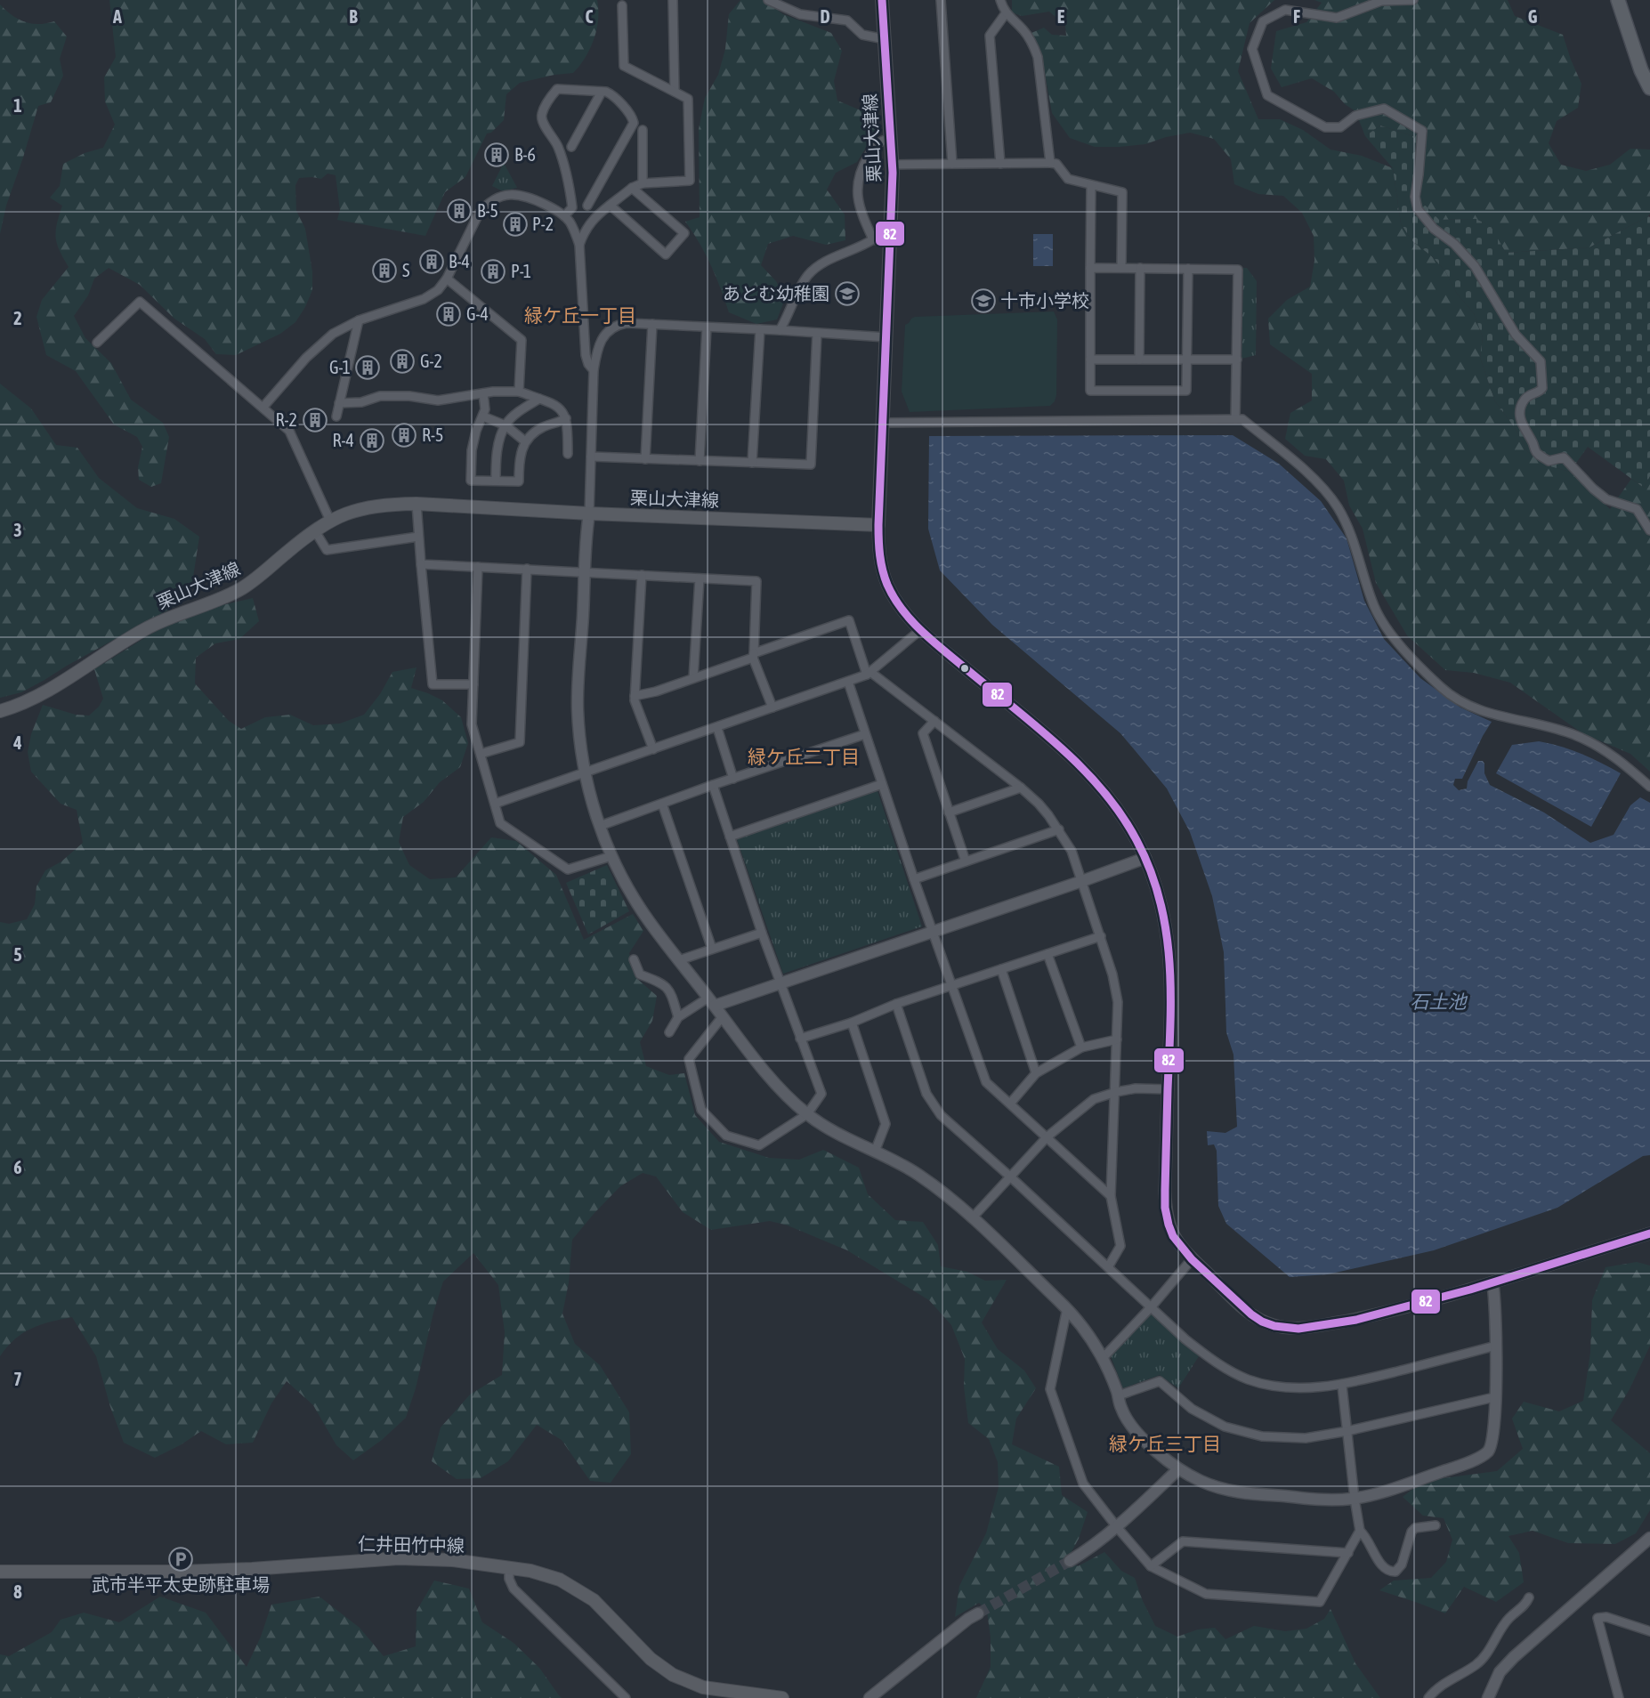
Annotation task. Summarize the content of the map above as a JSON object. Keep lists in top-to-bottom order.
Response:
{
  "streets": {
    "main road": ["栗山大津線", "仁井田竹中線"]
  },
  "districts": ["緑ケ丘一丁目", "緑ケ丘二丁目", "緑ケ丘三丁目"],
  "water": ["石土池"],
  "places": {
    "building": [
      "B-6",
      "B-5",
      "P-2",
      "B-4",
      "S",
      "P-1",
      "G-4",
      "G-2",
      "G-1",
      "R-2",
      "R-5",
      "R-4"
    ],
    "school or university": ["あとむ幼稚園", "十市小学校"],
    "parking": ["武市半平太史跡駐車場"]
  },
  "lines": ["transit line 82"],
  "grid": {
    "columns": [
      "A",
      "B",
      "C",
      "D",
      "E",
      "F",
      "G"
    ],
    "rows": [
      "1",
      "2",
      "3",
      "4",
      "5",
      "6",
      "7",
      "8"
    ]
  }
}
